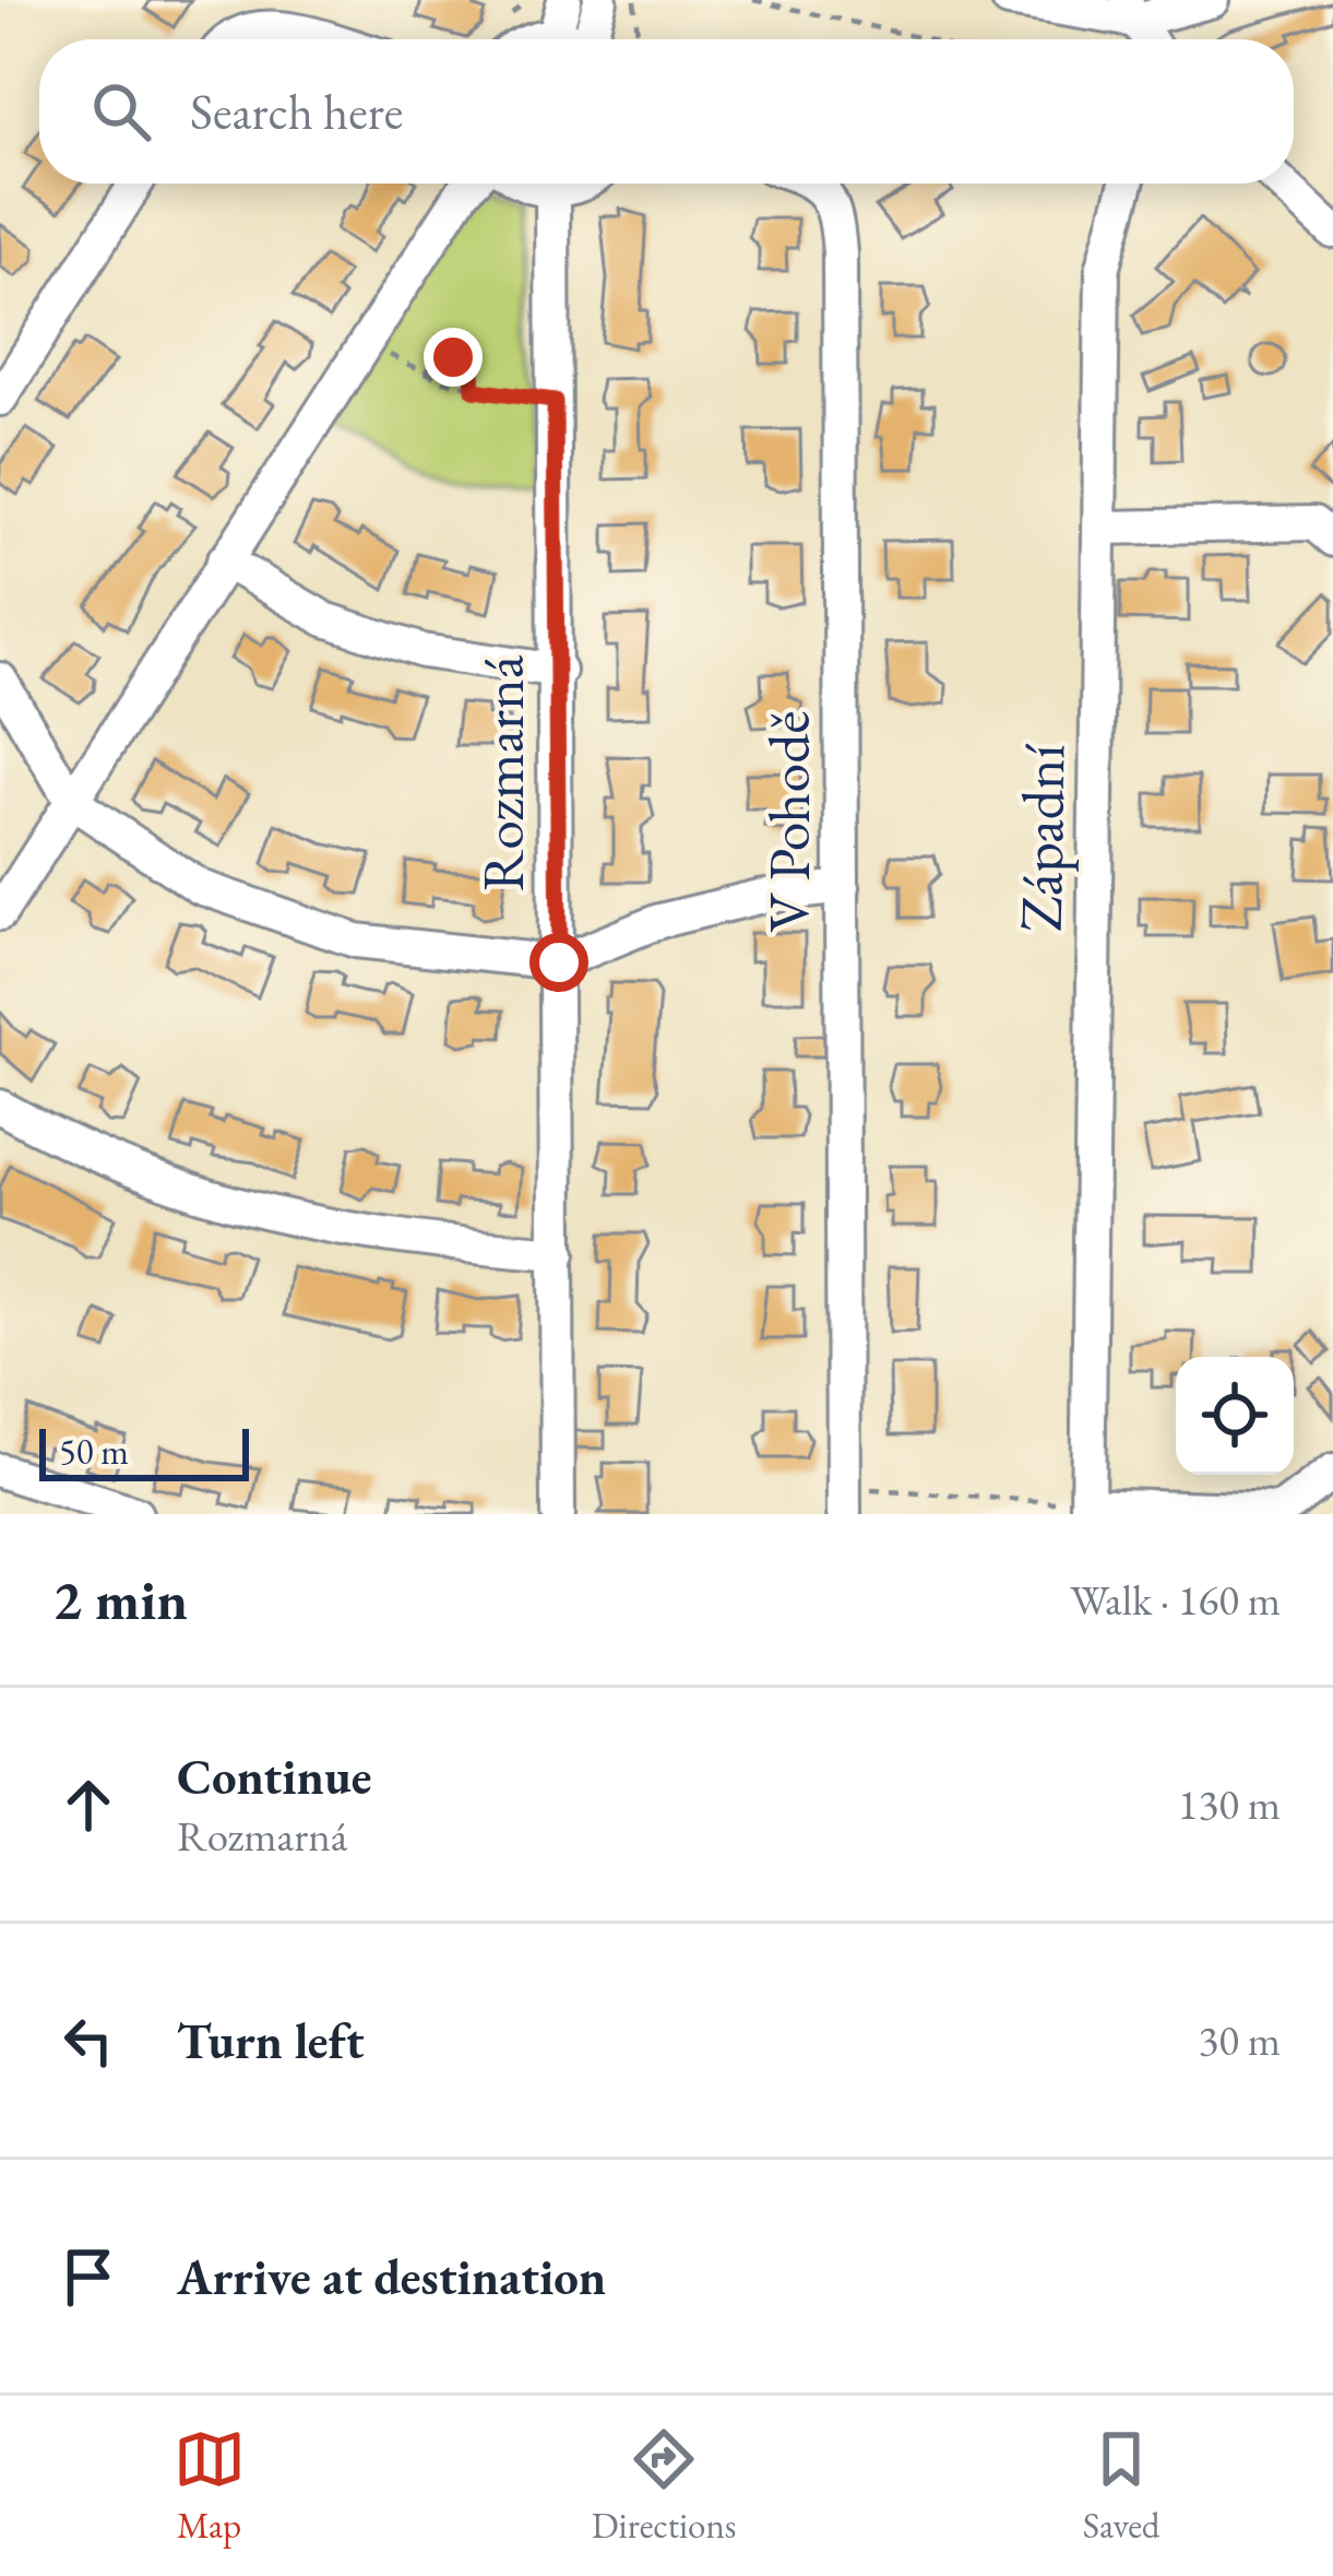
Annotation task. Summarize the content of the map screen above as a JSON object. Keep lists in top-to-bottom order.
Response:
{
  "streets": {
    "street": ["Rozmarná", "V Pohodě", "Západní"]
  },
  "scale_bar": "50 m",
  "page": {
    "search": "Search here",
    "scale": "50 m",
    "heading": ["2 min", "Walk · 160 m"],
    "list": [
      ["Continue", "Rozmarná", "130 m"],
      ["Turn left", "30 m"],
      "Arrive at destination"
    ],
    "nav": ["Map", "Directions", "Saved"]
  }
}
